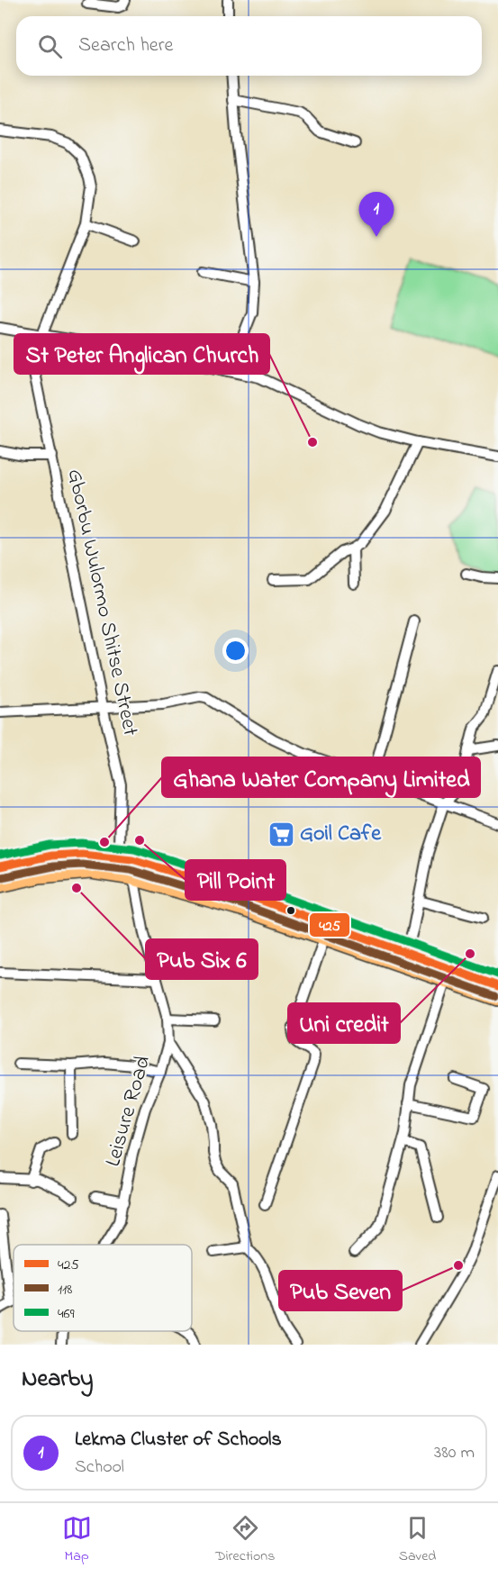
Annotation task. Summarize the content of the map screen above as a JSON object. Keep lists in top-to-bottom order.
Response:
{
  "streets": {
    "street": ["Gborbu Wulormo Shitse Street", "Leisure Road"]
  },
  "crossings": [
    ["Gborbu Wulormo Shitse Street", "Leisure Road"]
  ],
  "places": {
    "other": [
      "St Peter Anglican Church",
      "Pill Point",
      "Ghana Water Company Limited",
      "Pub Six 6",
      "Uni credit",
      "Pub Seven"
    ],
    "supermarket": ["Goil Cafe"]
  },
  "lines": ["transit line 469", "transit line 425", "transit line 118"],
  "legend": ["425", "118", "469"],
  "page": {
    "search": "Search here",
    "pins": "1",
    "heading": "Nearby",
    "list": [
      {
        "mark": "1",
        "name": "Lekma Cluster of Schools",
        "note": "School",
        "value": "380 m"
      }
    ],
    "nav": ["Map", "Directions", "Saved"]
  }
}
